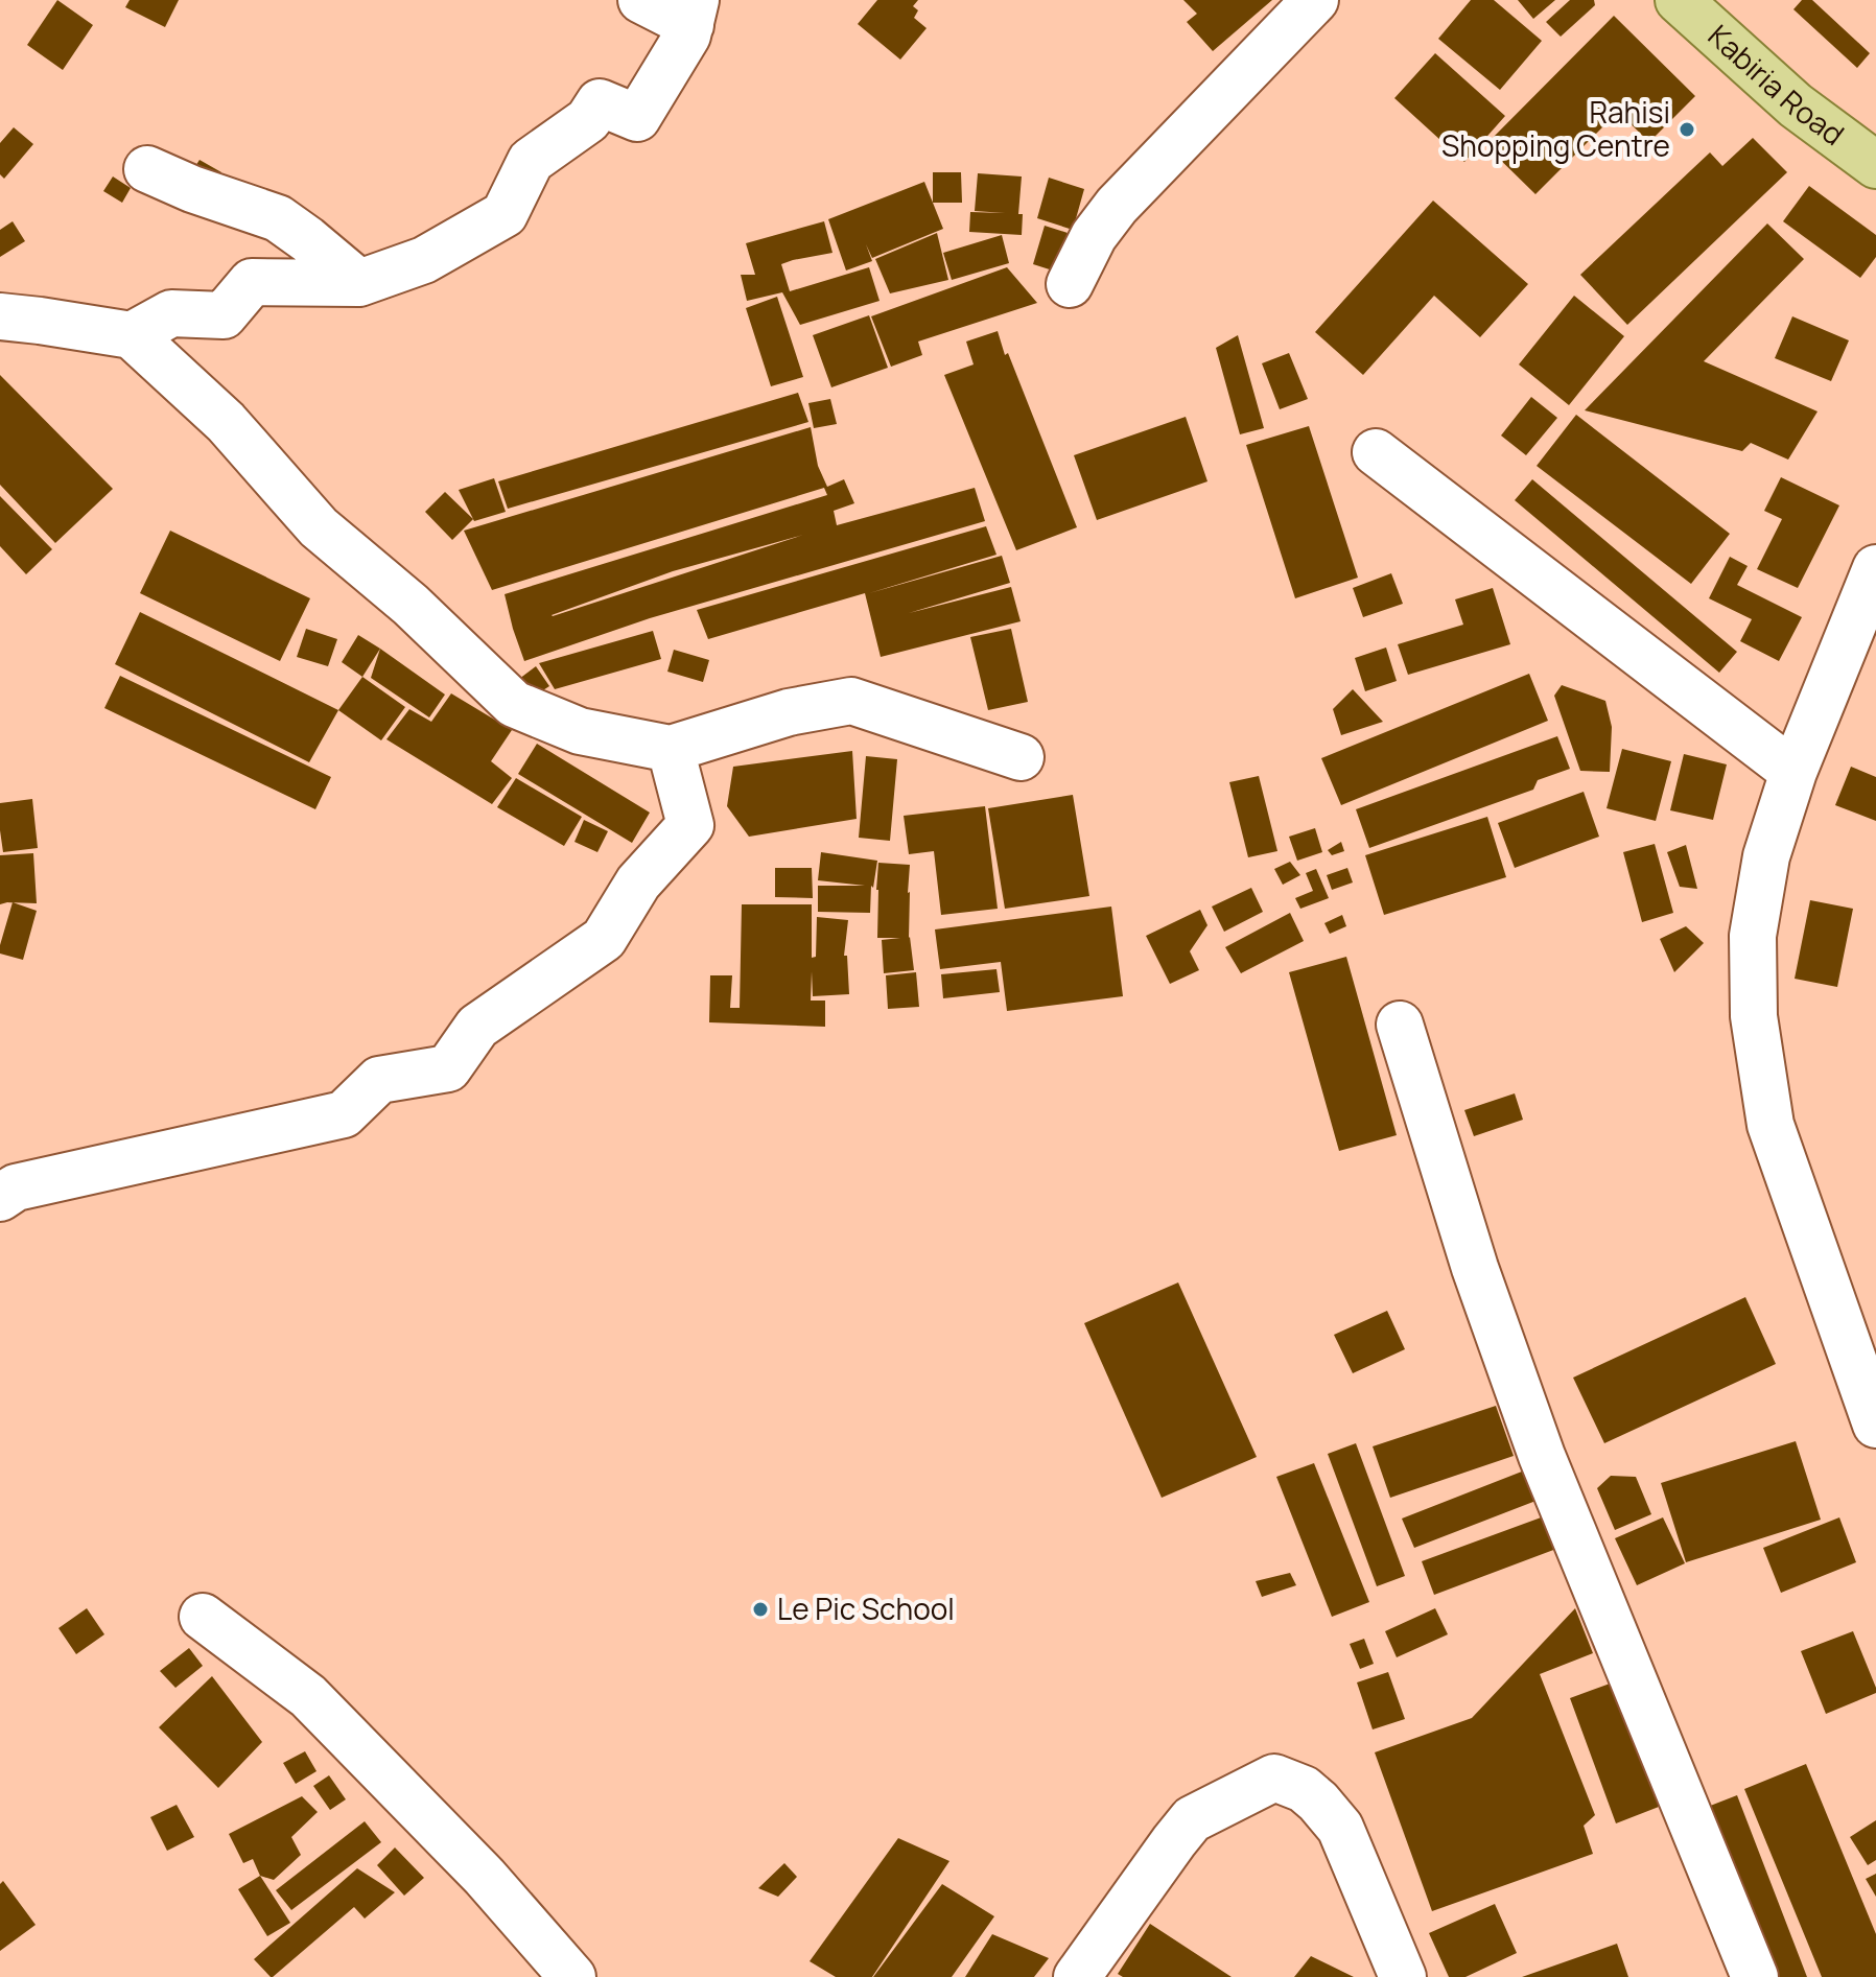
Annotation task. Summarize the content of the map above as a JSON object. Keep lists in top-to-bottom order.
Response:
{
  "streets": {
    "main road": ["Kabiria Road"]
  },
  "places": ["Rahisi Shopping Centre", "Le Pic School"]
}
